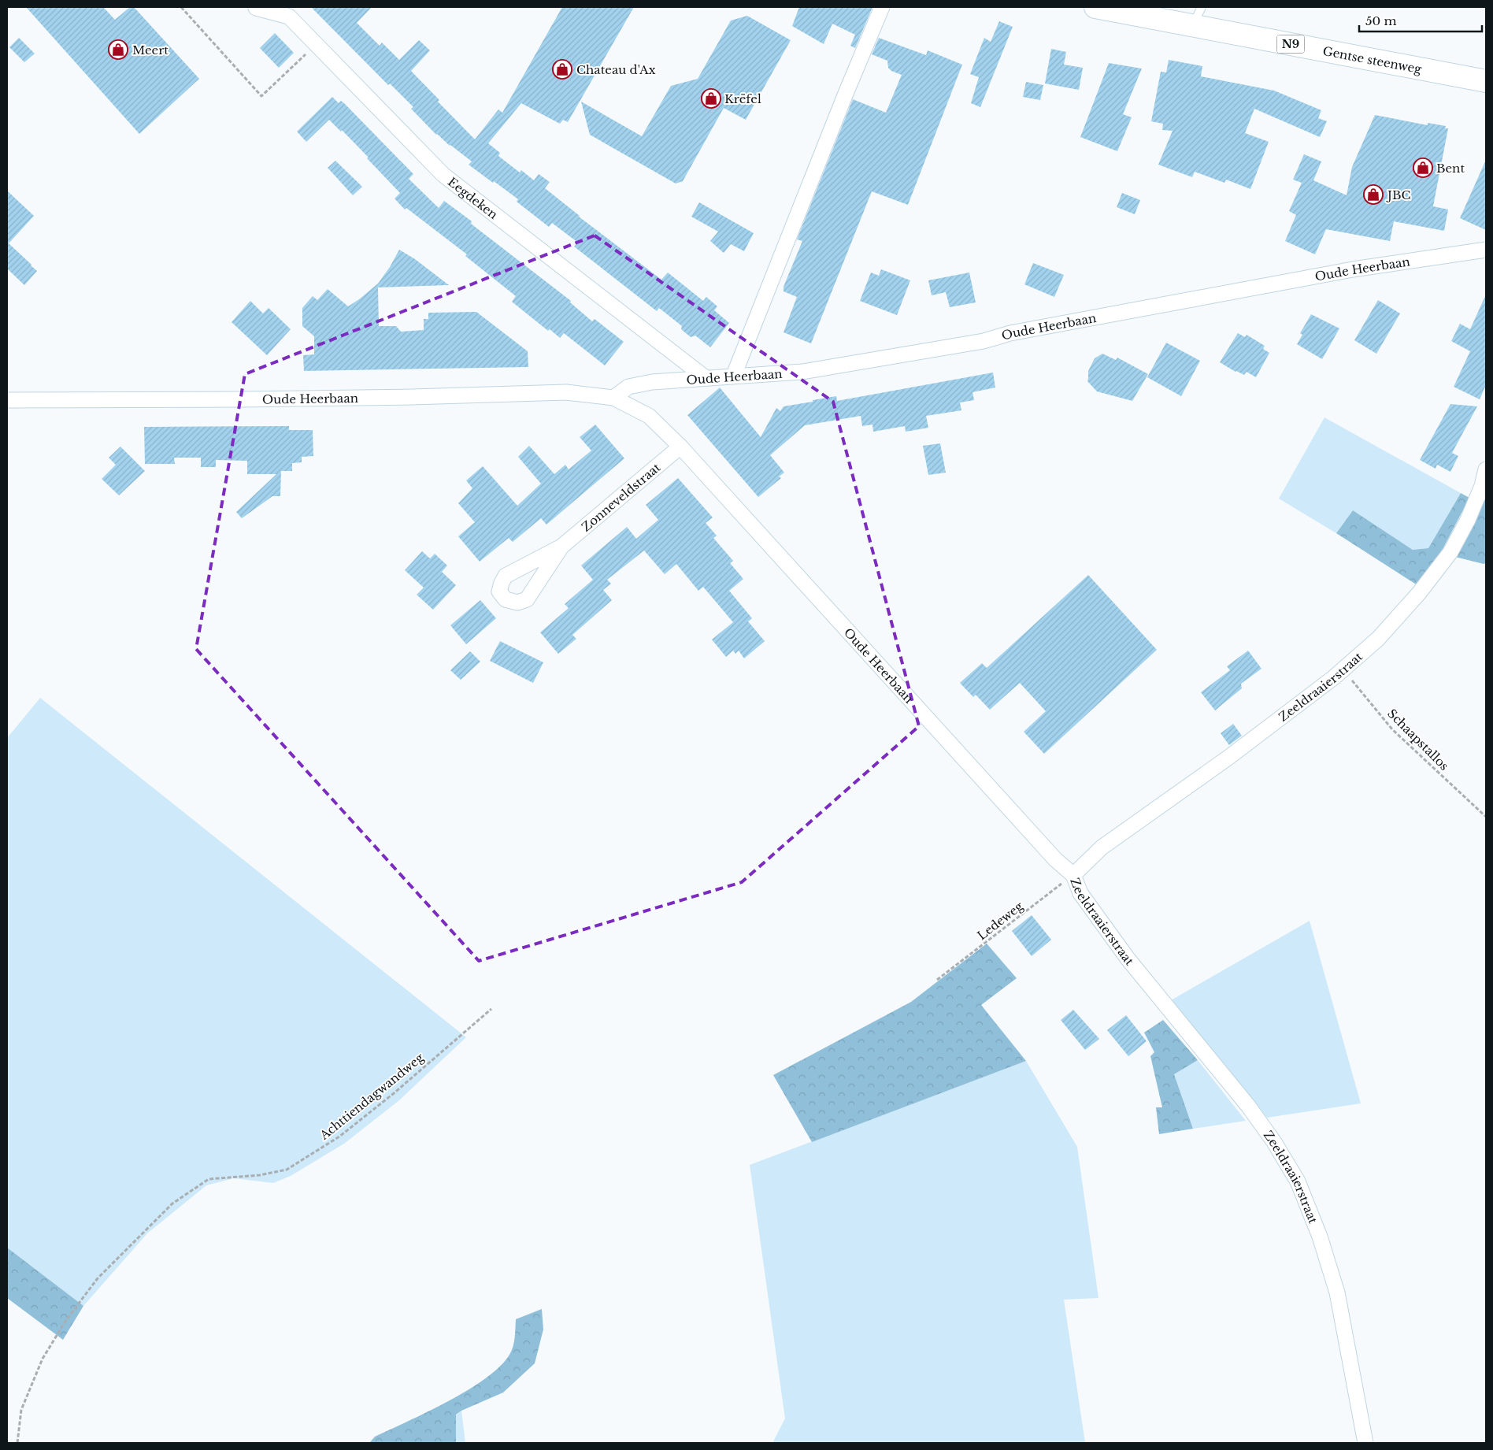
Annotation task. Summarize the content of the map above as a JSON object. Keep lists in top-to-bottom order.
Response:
{
  "streets": {
    "main road": ["N9", "Gentse steenweg"],
    "street": [
      "Eegdeken",
      "Oude Heerbaan",
      "Zonneveldstraat",
      "Zeeldraaierstraat"
    ],
    "path": ["Schaapstallos", "Ledeweg", "Achttiendagwandweg"]
  },
  "crossings": [
    ["Eegdeken", "Oude Heerbaan"],
    ["Oude Heerbaan", "Zonneveldstraat"],
    ["Oude Heerbaan", "Zeeldraaierstraat"],
    ["Oude Heerbaan", "Ledeweg"],
    ["Zeeldraaierstraat", "Schaapstallos"],
    ["Zeeldraaierstraat", "Ledeweg"]
  ],
  "places": {
    "shop": [
      "Meert",
      "Chateau d'Ax",
      "Krëfel",
      "Bent",
      "JBC"
    ]
  },
  "scale_bar": "50 m"
}
